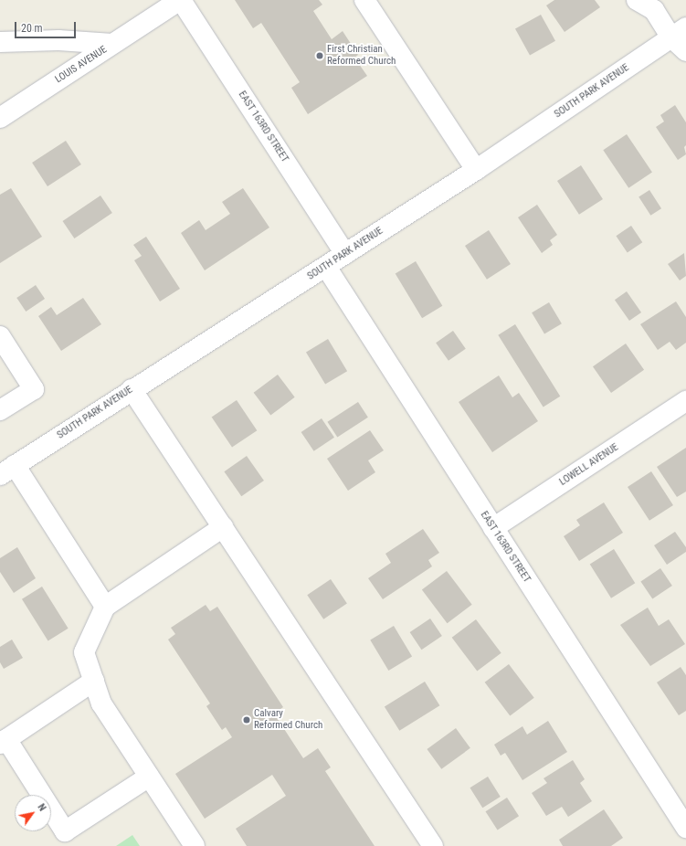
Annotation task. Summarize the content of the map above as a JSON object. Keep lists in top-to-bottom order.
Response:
{
  "streets": {
    "street": [
      "LOUIS AVENUE",
      "SOUTH PARK AVENUE",
      "EAST 163RD STREET",
      "LOWELL AVENUE"
    ]
  },
  "crossings": [
    ["LOUIS AVENUE", "EAST 163RD STREET"],
    ["SOUTH PARK AVENUE", "EAST 163RD STREET"],
    ["EAST 163RD STREET", "LOWELL AVENUE"]
  ],
  "places": ["First Christian Reformed Church", "Calvary Reformed Church"],
  "scale_bar": "20 m",
  "north": "top right"
}
